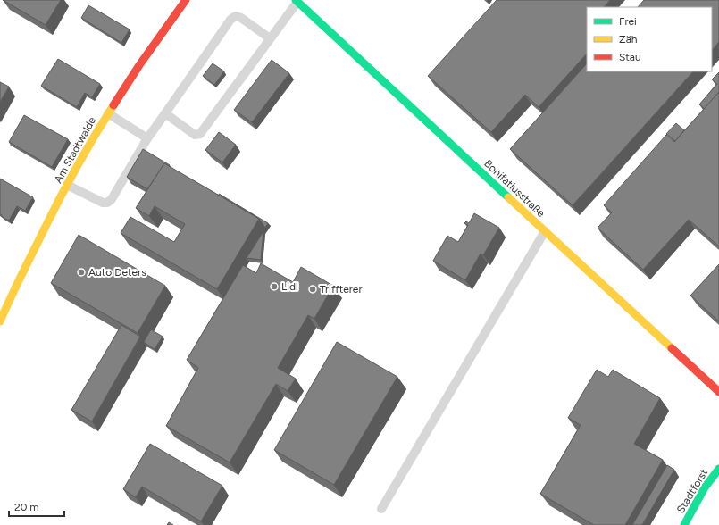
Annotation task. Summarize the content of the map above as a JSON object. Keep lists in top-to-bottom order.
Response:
{
  "streets": {
    "street": ["Am Stadtwalde", "Bonifatiusstraße", "Stadtforst"]
  },
  "places": ["Auto Deters", "Lidl", "Triffterer"],
  "legend": ["Frei", "Zäh", "Stau"],
  "scale_bar": "20 m"
}
